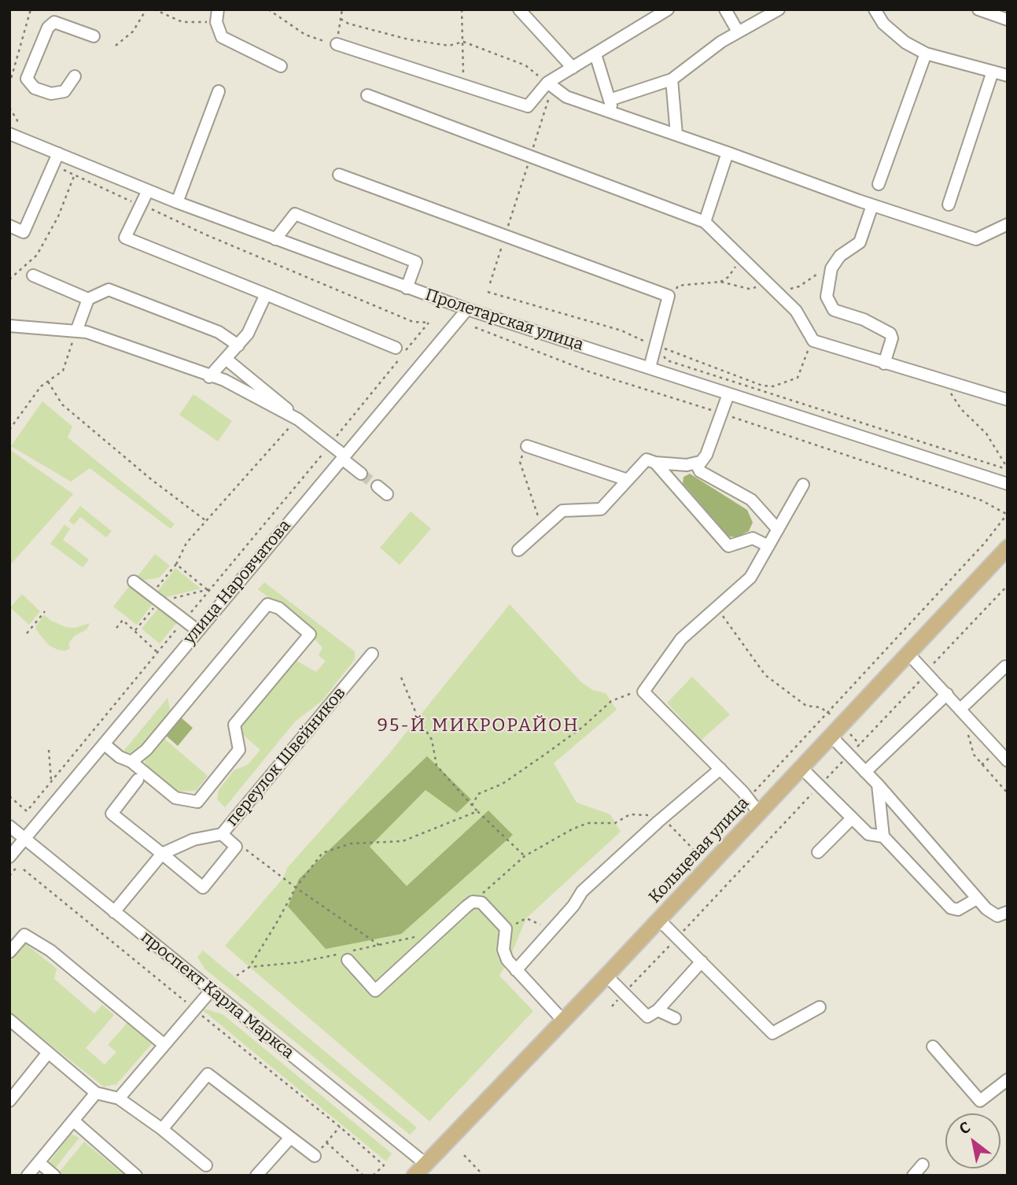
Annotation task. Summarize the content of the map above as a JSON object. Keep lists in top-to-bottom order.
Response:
{
  "streets": {
    "main road": ["Кольцевая улица"],
    "street": [
      "Пролетарская улица",
      "улица Наровчатова",
      "переулок Швейников",
      "проспект Карла Маркса"
    ]
  },
  "crossings": [
    ["Пролетарская улица", "улица Наровчатова"],
    ["улица Наровчатова", "проспект Карла Маркса"],
    ["Кольцевая улица", "проспект Карла Маркса"]
  ],
  "districts": ["95-Й МИКРОРАЙОН"],
  "north": "top left"
}
